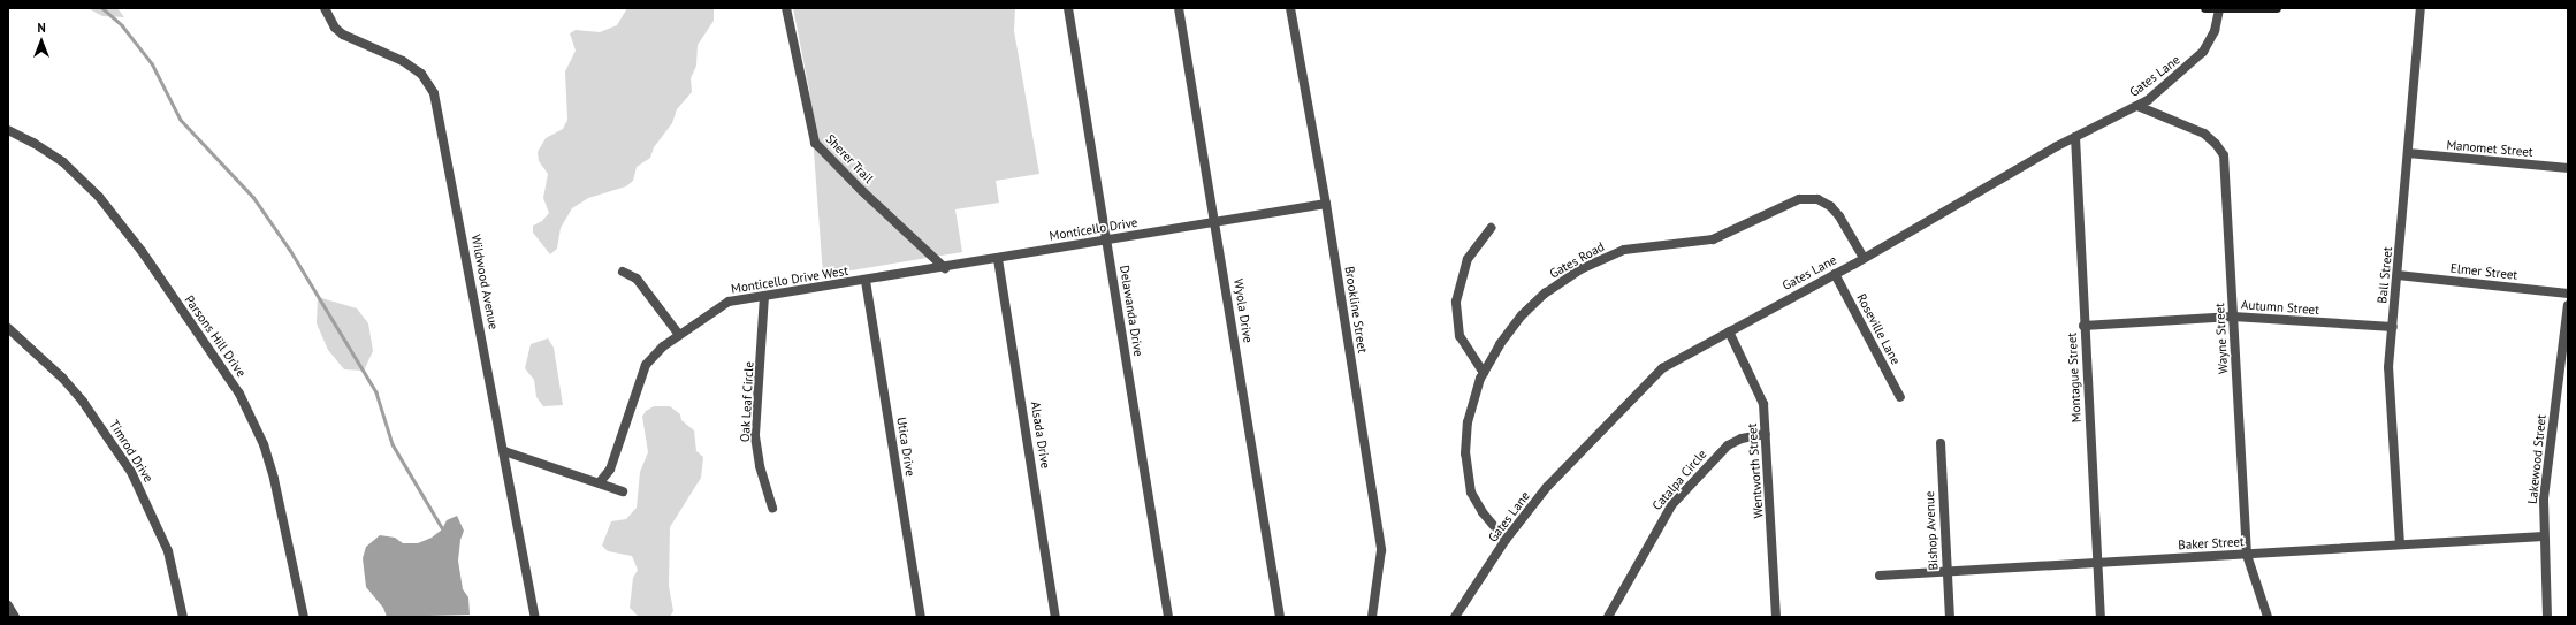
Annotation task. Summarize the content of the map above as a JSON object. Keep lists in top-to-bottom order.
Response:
{
  "streets": {
    "street": [
      "Gates Lane",
      "Manomet Street",
      "Sherer Trail",
      "Monticello Drive",
      "Gates Road",
      "Elmer Street",
      "Ball Street",
      "Monticello Drive West",
      "Wildwood Avenue",
      "Autumn Street",
      "Brookline Street",
      "Delawanda Drive",
      "Wyola Drive",
      "Roseville Lane",
      "Parsons Hill Drive",
      "Wayne Street",
      "Montague Street",
      "Oak Leaf Circle",
      "Alsada Drive",
      "Utica Drive",
      "Timrod Drive",
      "Lakewood Street",
      "Wentworth Street",
      "Catalpa Circle",
      "Bishop Avenue",
      "Baker Street"
    ]
  },
  "crossings": [
    ["Gates Lane", "Gates Road"],
    ["Gates Lane", "Roseville Lane"],
    ["Gates Lane", "Wayne Street"],
    ["Gates Lane", "Montague Street"],
    ["Gates Lane", "Wentworth Street"],
    ["Manomet Street", "Ball Street"],
    ["Sherer Trail", "Monticello Drive"],
    ["Monticello Drive", "Monticello Drive West"],
    ["Monticello Drive", "Brookline Street"],
    ["Monticello Drive", "Delawanda Drive"],
    ["Monticello Drive", "Wyola Drive"],
    ["Monticello Drive", "Alsada Drive"],
    ["Monticello Drive", "Utica Drive"],
    ["Elmer Street", "Ball Street"],
    ["Ball Street", "Autumn Street"],
    ["Ball Street", "Baker Street"],
    ["Monticello Drive West", "Oak Leaf Circle"],
    ["Monticello Drive West", "Utica Drive"],
    ["Autumn Street", "Wayne Street"],
    ["Autumn Street", "Montague Street"],
    ["Wayne Street", "Baker Street"],
    ["Montague Street", "Baker Street"],
    ["Lakewood Street", "Baker Street"],
    ["Wentworth Street", "Catalpa Circle"],
    ["Bishop Avenue", "Baker Street"]
  ],
  "north": "top"
}
